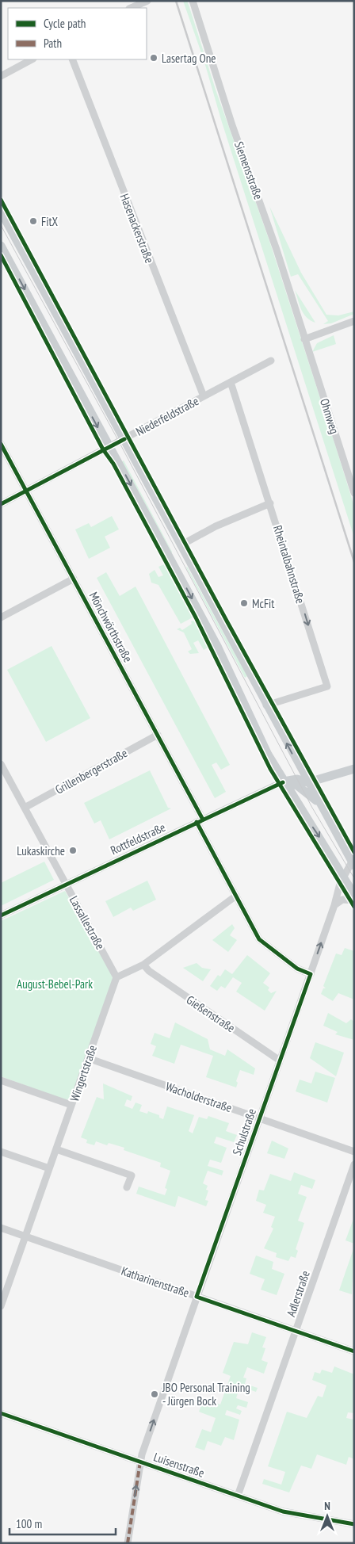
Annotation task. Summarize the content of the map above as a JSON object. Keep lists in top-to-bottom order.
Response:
{
  "streets": {
    "street": [
      "Siemensstraße",
      "Hasenackerstraße",
      "Niederfeldstraße",
      "Ohmweg",
      "Rheintalbahnstraße",
      "Mönchwörthstraße",
      "Grillenbergerstraße",
      "Rottfeldstraße",
      "Lassallestraße",
      "Gießenstraße",
      "Wingertstraße",
      "Wacholderstraße",
      "Schulstraße",
      "Katharinenstraße",
      "Adlerstraße",
      "Luisenstraße"
    ]
  },
  "crossings": [
    ["Siemensstraße", "Ohmweg"],
    ["Hasenackerstraße", "Niederfeldstraße"],
    ["Niederfeldstraße", "Rheintalbahnstraße"],
    ["Niederfeldstraße", "Mönchwörthstraße"],
    ["Mönchwörthstraße", "Grillenbergerstraße"],
    ["Mönchwörthstraße", "Rottfeldstraße"],
    ["Mönchwörthstraße", "Schulstraße"],
    ["Grillenbergerstraße", "Lassallestraße"],
    ["Rottfeldstraße", "Lassallestraße"],
    ["Lassallestraße", "Wingertstraße"],
    ["Gießenstraße", "Schulstraße"],
    ["Wingertstraße", "Wacholderstraße"],
    ["Wingertstraße", "Katharinenstraße"],
    ["Wacholderstraße", "Schulstraße"],
    ["Schulstraße", "Katharinenstraße"],
    ["Schulstraße", "Luisenstraße"],
    ["Katharinenstraße", "Adlerstraße"],
    ["Adlerstraße", "Luisenstraße"]
  ],
  "one_way": ["Schulstraße"],
  "parks": ["August-Bebel-Park"],
  "places": [
    "Lasertag One",
    "FitX",
    "McFit",
    "Lukaskirche",
    "JBO Personal Training - Jürgen Bock"
  ],
  "legend": ["Cycle path", "Path"],
  "scale_bar": "100 m",
  "north": "top"
}
